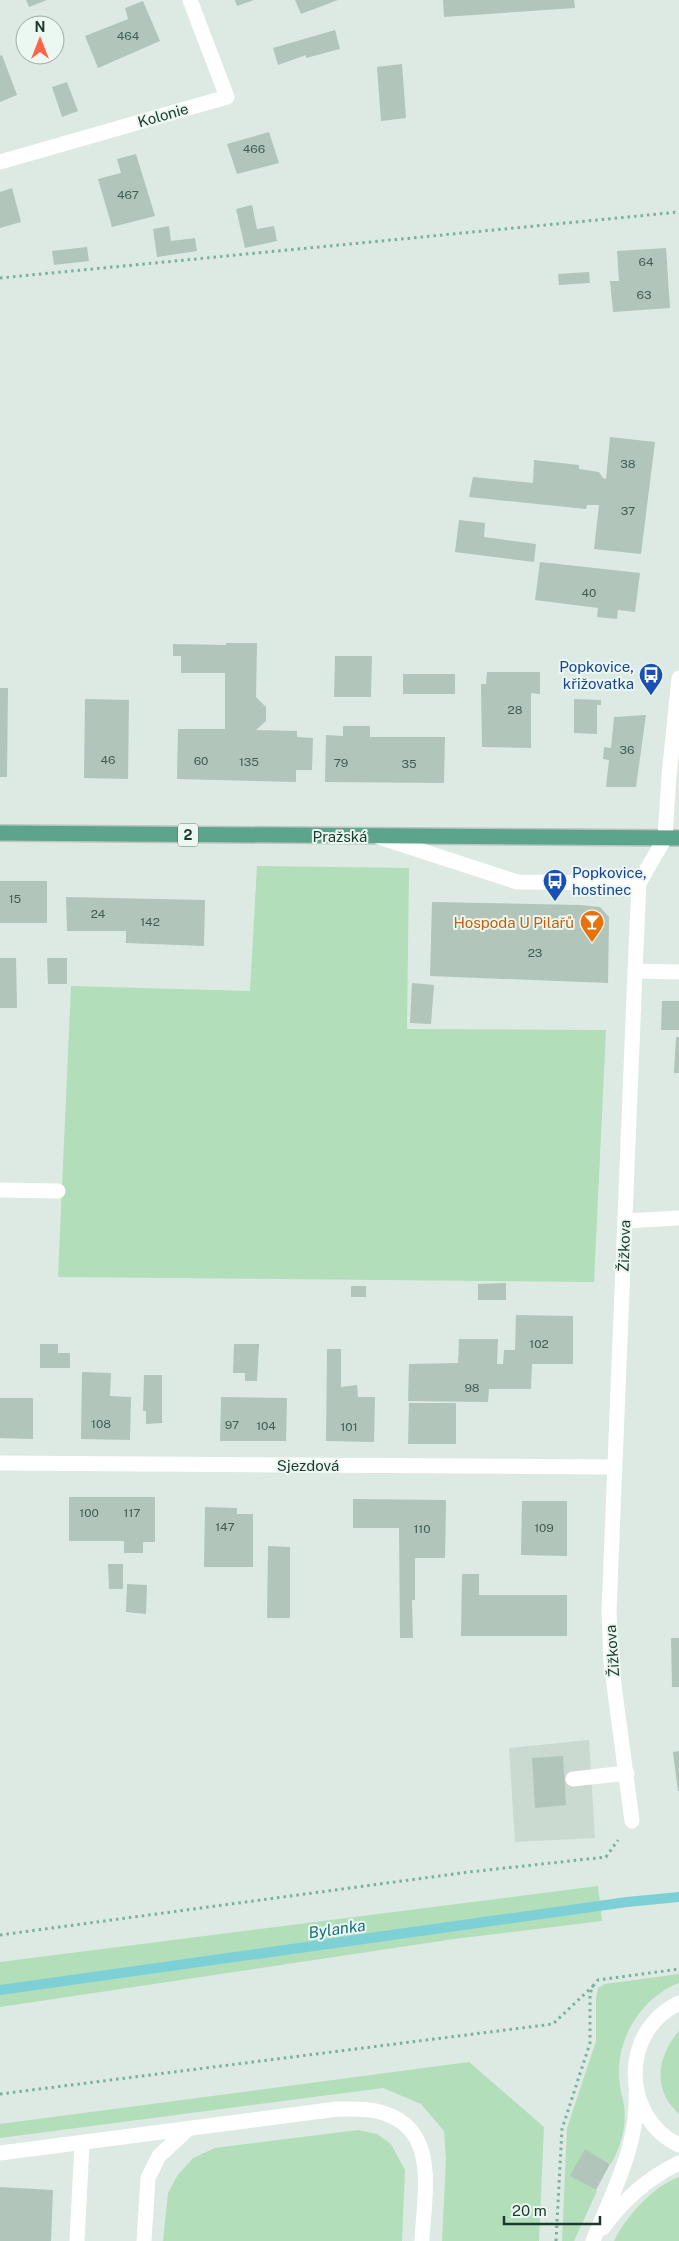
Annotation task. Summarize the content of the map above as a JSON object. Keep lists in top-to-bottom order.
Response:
{
  "streets": {
    "main road": ["2", "Pražská"],
    "street": ["Kolonie", "Žižkova", "Sjezdová"]
  },
  "crossings": [
    ["Pražská", "Žižkova"],
    ["Žižkova", "Sjezdová"]
  ],
  "water": ["Bylanka"],
  "places": {
    "bus stop": ["Popkovice, křižovatka", "Popkovice, hostinec"],
    "bar": ["Hospoda U Pilařů"]
  },
  "house_numbers": [
    "464",
    "466",
    "467",
    "64",
    "63",
    "38",
    "37",
    "40",
    "28",
    "36",
    "46",
    "60",
    "135",
    "79",
    "35",
    "15",
    "24",
    "142",
    "23",
    "102",
    "98",
    "108",
    "97",
    "104",
    "101",
    "100",
    "117",
    "147",
    "109",
    "110"
  ],
  "scale_bar": "20 m",
  "north": "top"
}
